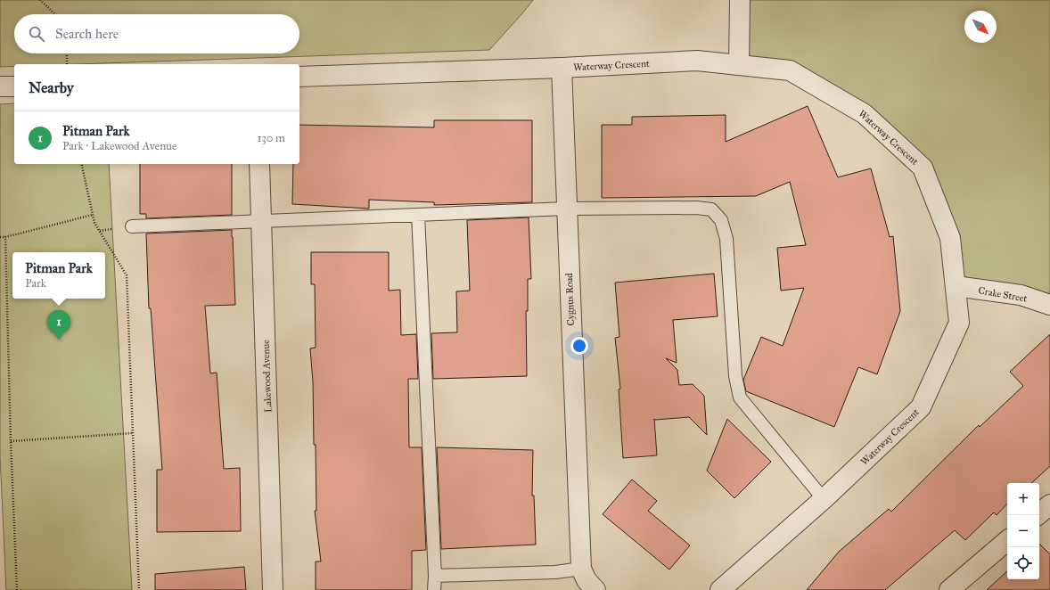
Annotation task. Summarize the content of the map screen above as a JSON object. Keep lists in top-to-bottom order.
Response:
{
  "streets": {
    "street": [
      "Waterway Crescent",
      "Crake Street",
      "Cygnus Road",
      "Lakewood Avenue"
    ]
  },
  "crossings": [
    ["Waterway Crescent", "Crake Street"],
    ["Waterway Crescent", "Cygnus Road"]
  ],
  "north": "bottom right",
  "page": {
    "search": "Search here",
    "heading": "Nearby",
    "list": [
      {
        "mark": "1",
        "name": "Pitman Park",
        "note": "Park · Lakewood Avenue",
        "value": "130 m"
      }
    ],
    "popup": ["Pitman Park", "Park"],
    "pins": "1",
    "map_buttons": ["+", "−"]
  }
}
